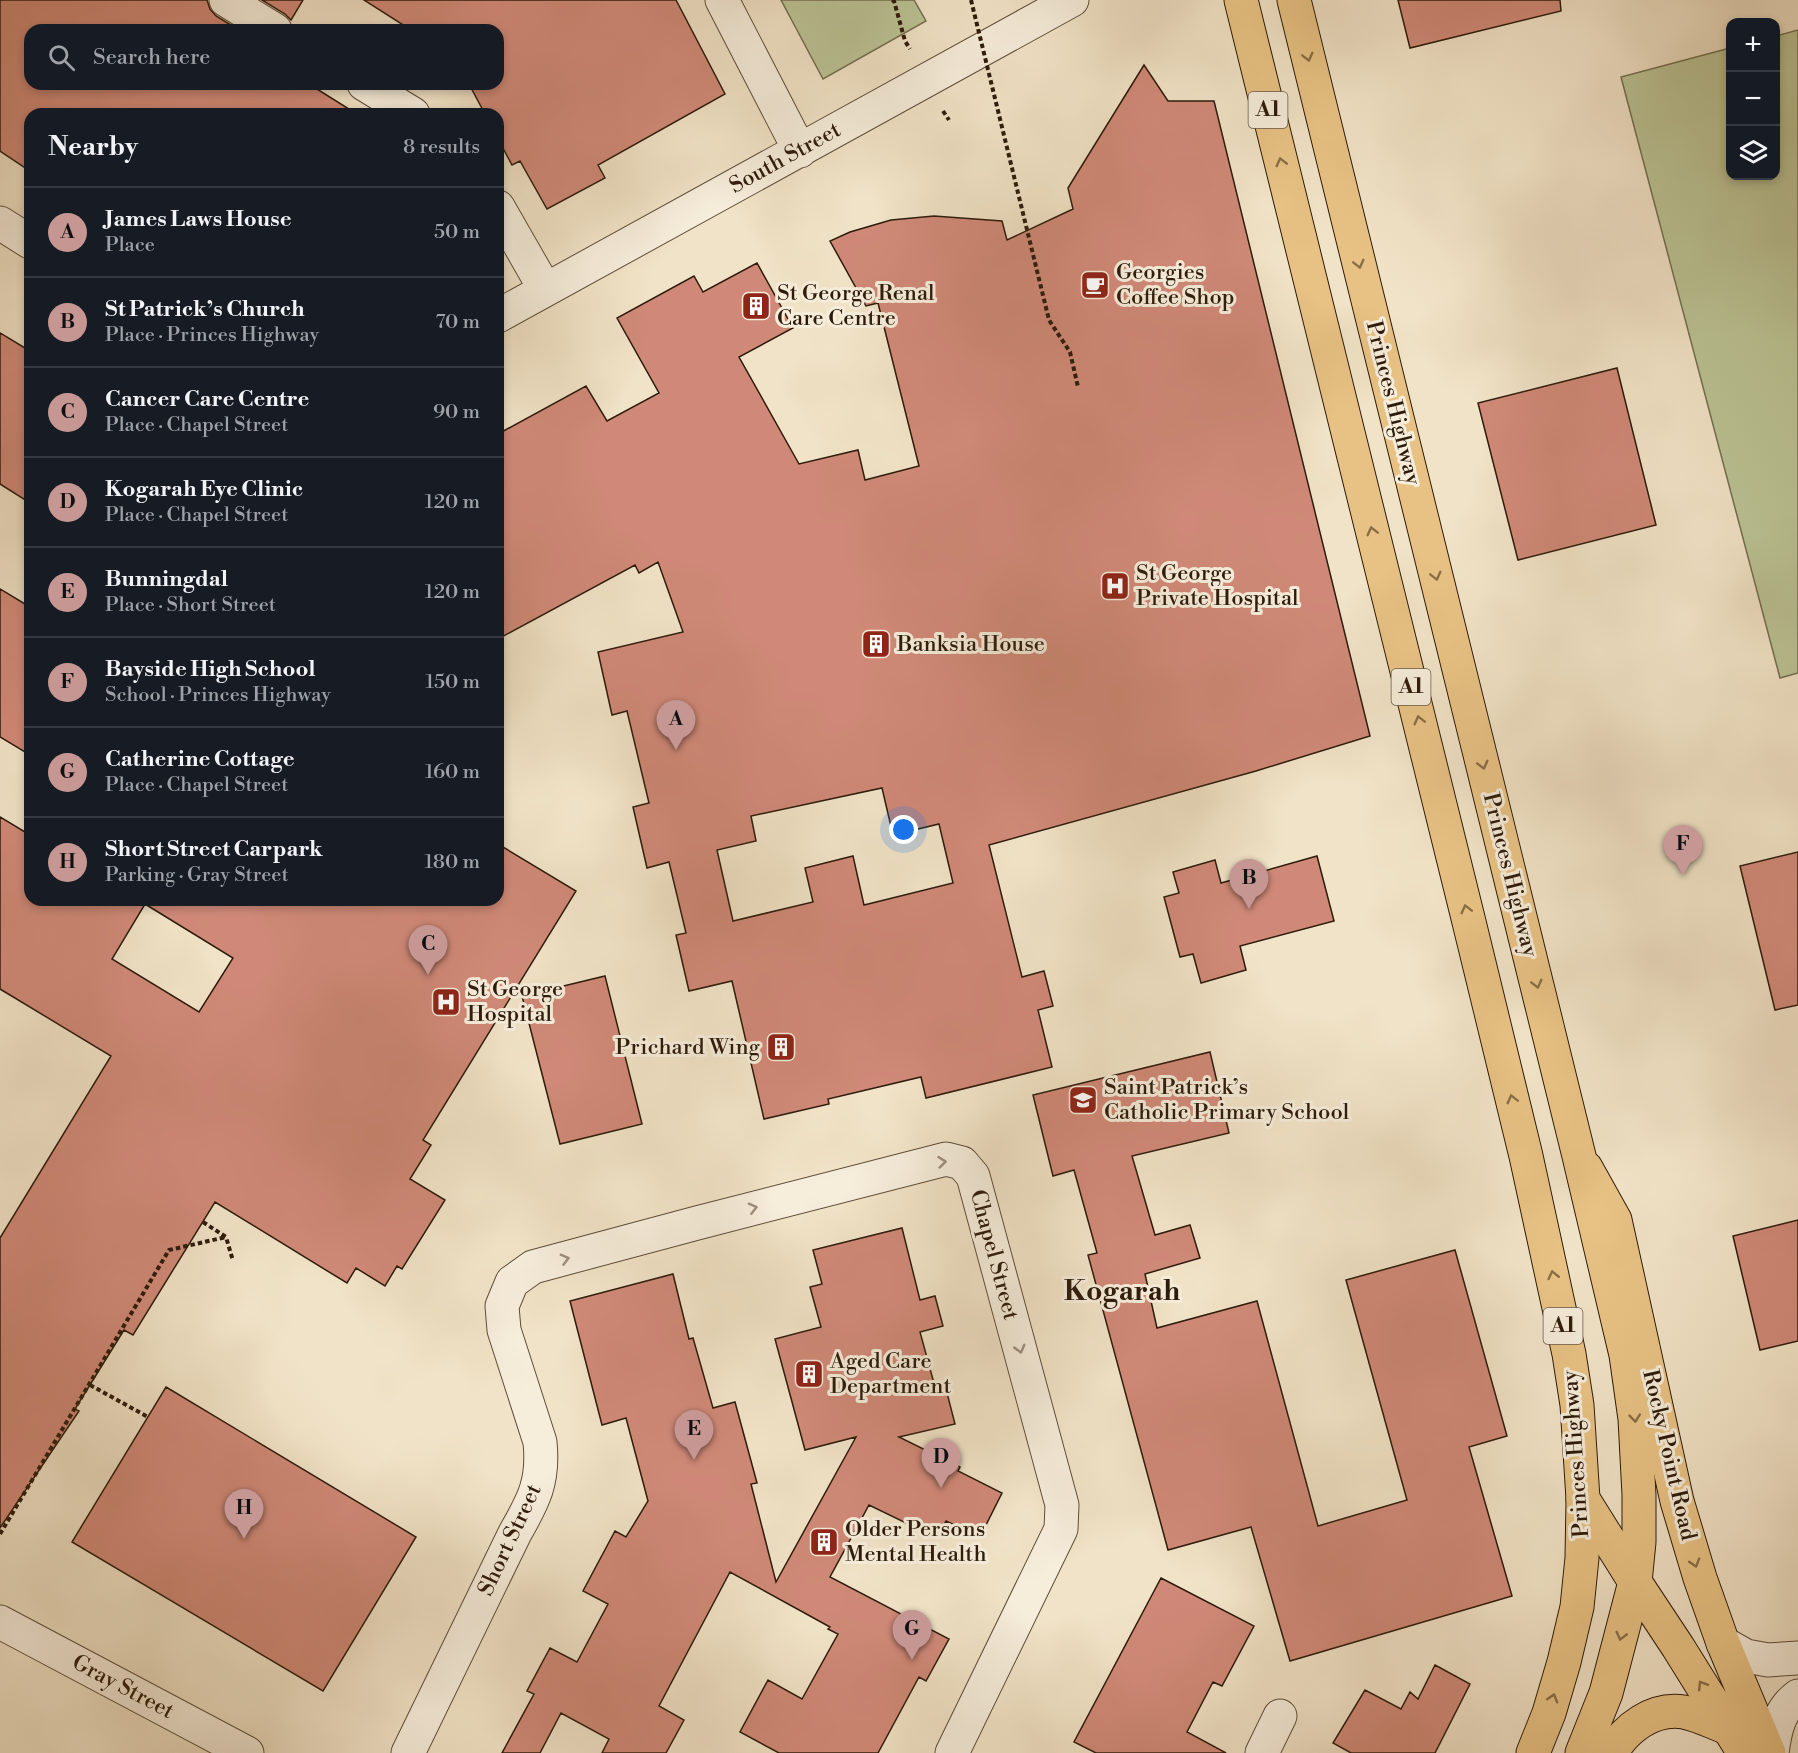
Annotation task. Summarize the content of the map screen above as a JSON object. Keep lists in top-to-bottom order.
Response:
{
  "streets": {
    "main road": ["A1", "Princes Highway", "Rocky Point Road"],
    "street": [
      "South Street",
      "Chapel Street",
      "Short Street",
      "Gray Street"
    ]
  },
  "crossings": [
    ["Princes Highway", "Rocky Point Road"],
    ["Chapel Street", "Short Street"]
  ],
  "districts": ["Kogarah"],
  "places": {
    "cafe": ["Georgies Coffee Shop"],
    "building": [
      "St George Renal Care Centre",
      "Banksia House",
      "Prichard Wing",
      "Aged Care Department",
      "Older Persons Mental Health"
    ],
    "hospital": ["St George Private Hospital", "St George Hospital"],
    "school or university": ["Saint Patrick’s Catholic Primary School"]
  },
  "page": {
    "map_buttons": ["+", "−"],
    "search": "Search here",
    "heading": ["Nearby", "8 results"],
    "list": [
      {
        "mark": "A",
        "name": "James Laws House",
        "note": "Place",
        "value": "50 m"
      },
      {
        "mark": "B",
        "name": "St Patrick’s Church",
        "note": "Place · Princes Highway",
        "value": "70 m"
      },
      {
        "mark": "C",
        "name": "Cancer Care Centre",
        "note": "Place · Chapel Street",
        "value": "90 m"
      },
      {
        "mark": "D",
        "name": "Kogarah Eye Clinic",
        "note": "Place · Chapel Street",
        "value": "120 m"
      },
      {
        "mark": "E",
        "name": "Bunningdal",
        "note": "Place · Short Street",
        "value": "120 m"
      },
      {
        "mark": "F",
        "name": "Bayside High School",
        "note": "School · Princes Highway",
        "value": "150 m"
      },
      {
        "mark": "G",
        "name": "Catherine Cottage",
        "note": "Place · Chapel Street",
        "value": "160 m"
      },
      {
        "mark": "H",
        "name": "Short Street Carpark",
        "note": "Parking · Gray Street",
        "value": "180 m"
      }
    ],
    "pins": [
      "A",
      "F",
      "B",
      "C",
      "E",
      "D",
      "H",
      "G"
    ]
  }
}
